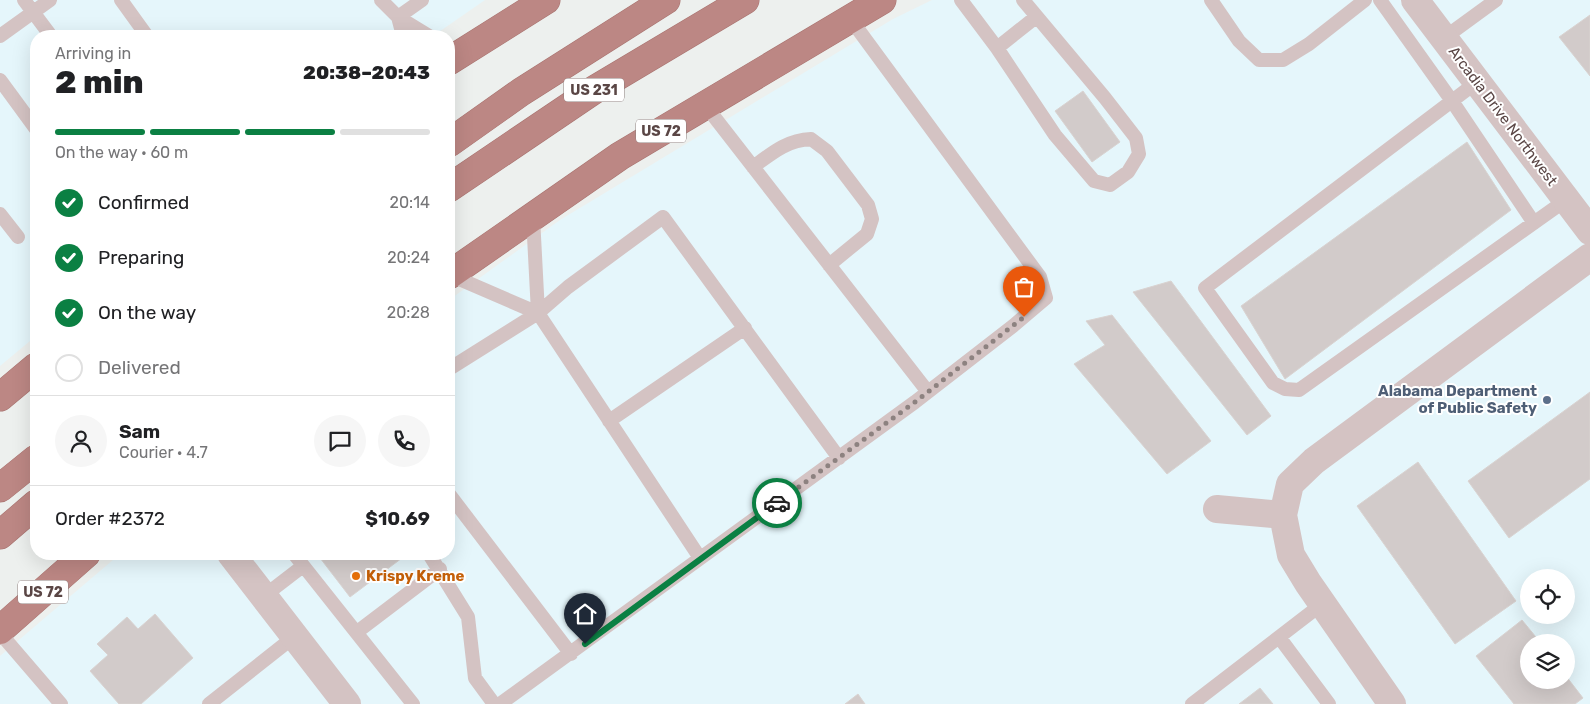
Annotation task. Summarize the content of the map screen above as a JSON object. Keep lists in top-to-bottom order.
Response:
{
  "streets": {
    "highway": ["US 231", "US 72"],
    "street": ["Arcadia Drive Northwest"]
  },
  "places": ["Alabama Department of Public Safety", "Krispy Kreme"],
  "page": {
    "heading": ["2 min", "Arriving in", "20:38–20:43"],
    "panel": [
      "Sam",
      "Courier · 4.7",
      "Order #2372",
      "$10.69"
    ],
    "bar": "On the way · 60 m",
    "list": [
      ["Confirmed", "20:14"],
      ["Preparing", "20:24"],
      ["On the way", "20:28"],
      "Delivered"
    ]
  }
}
